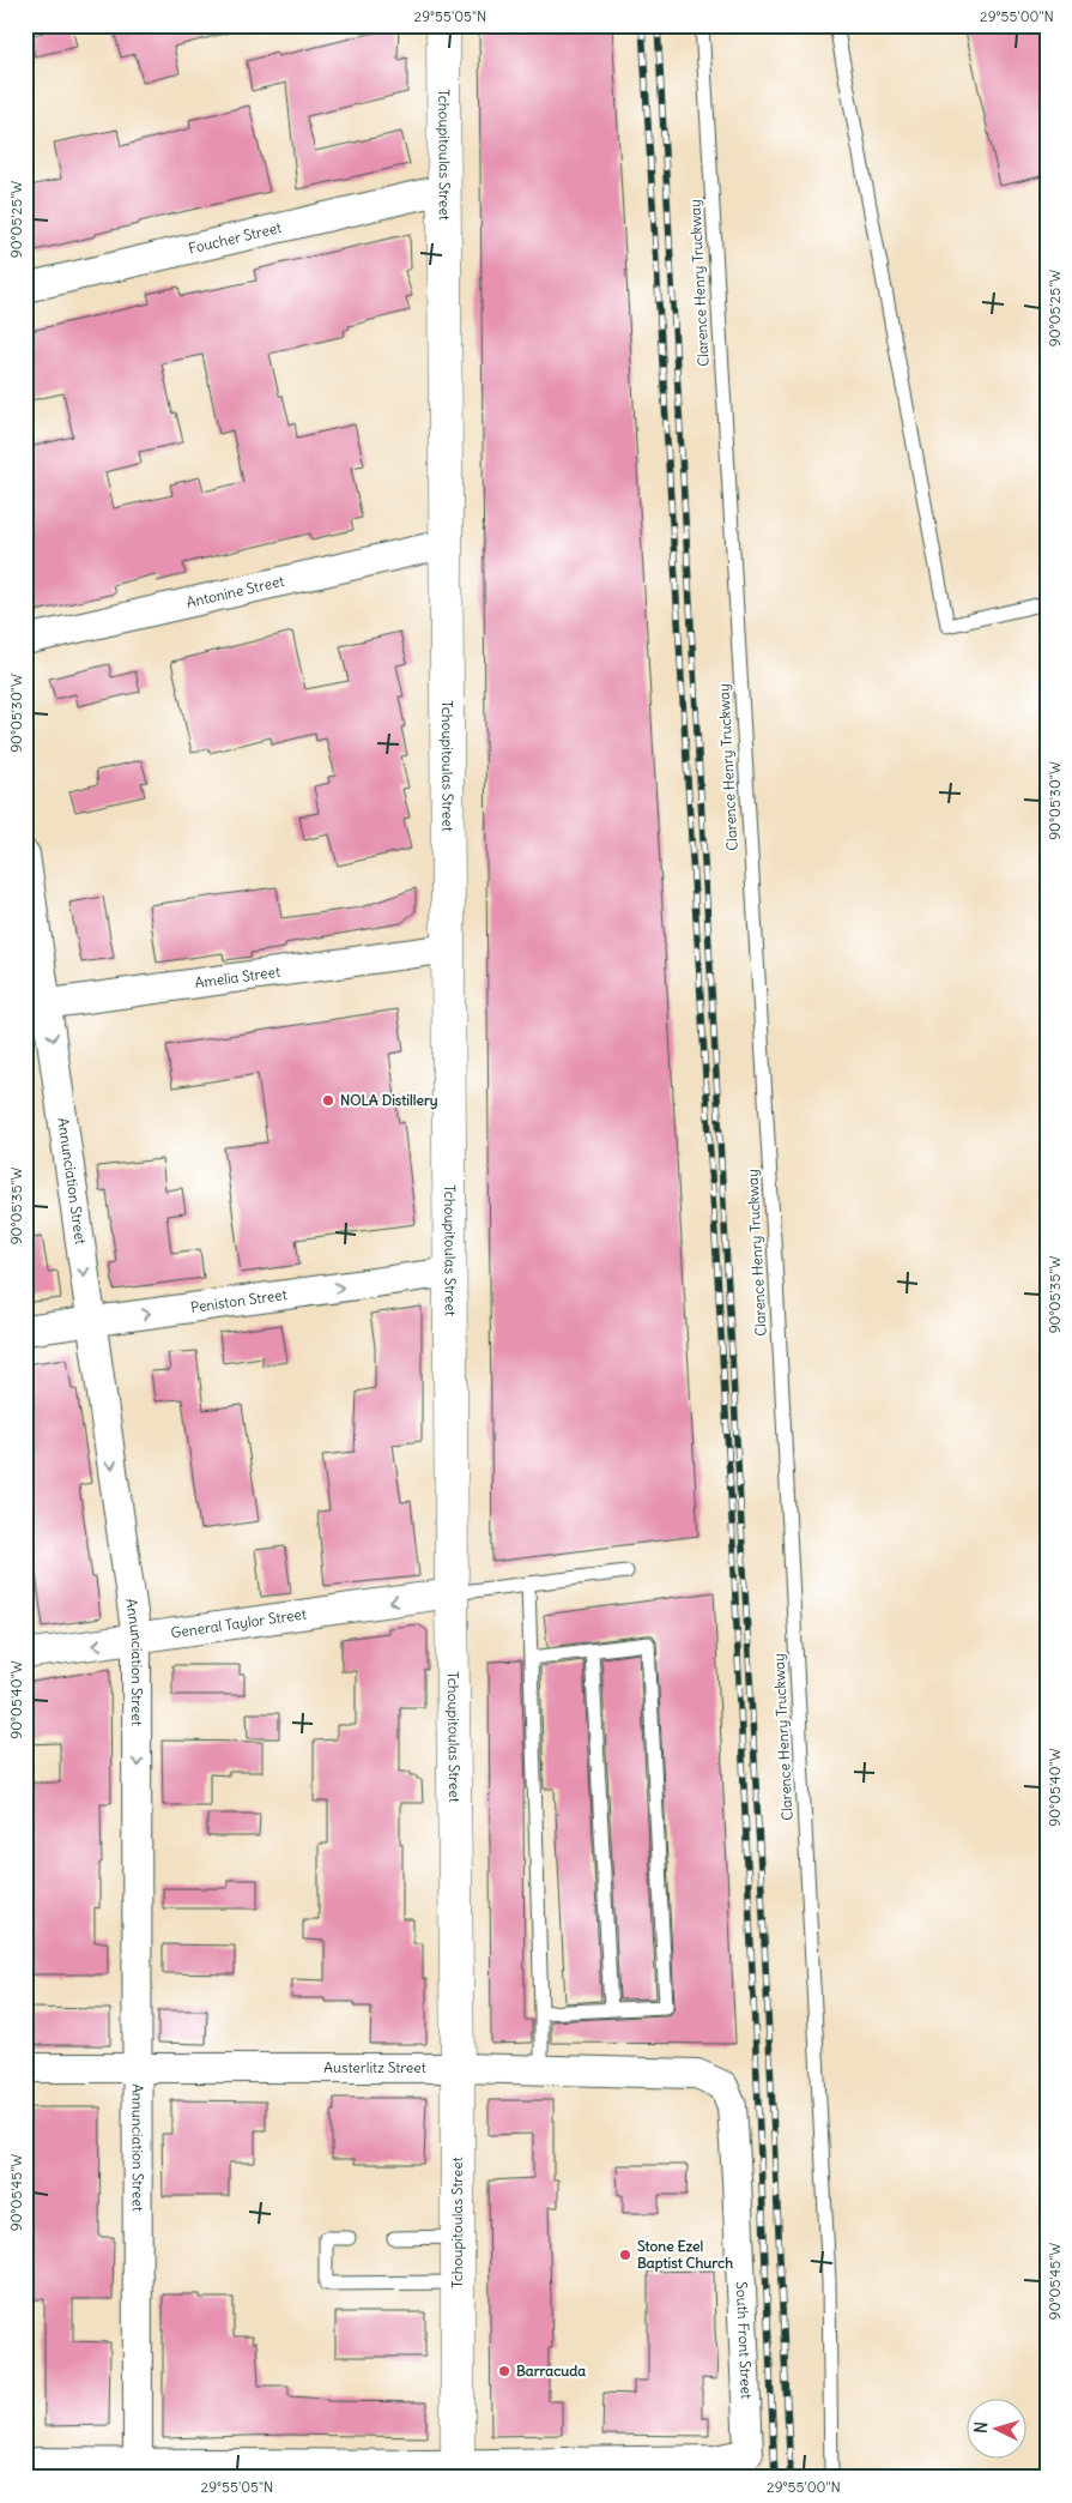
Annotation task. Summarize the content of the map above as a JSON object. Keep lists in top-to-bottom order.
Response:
{
  "streets": {
    "street": [
      "Tchoupitoulas Street",
      "Foucher Street",
      "Antonine Street",
      "Amelia Street",
      "Annunciation Street",
      "Peniston Street",
      "General Taylor Street",
      "Austerlitz Street",
      "South Front Street"
    ],
    "lane": ["Clarence Henry Truckway"]
  },
  "crossings": [
    ["Tchoupitoulas Street", "Foucher Street"],
    ["Tchoupitoulas Street", "Antonine Street"],
    ["Tchoupitoulas Street", "Amelia Street"],
    ["Tchoupitoulas Street", "Peniston Street"],
    ["Tchoupitoulas Street", "General Taylor Street"],
    ["Tchoupitoulas Street", "Austerlitz Street"],
    ["Amelia Street", "Annunciation Street"],
    ["Annunciation Street", "Peniston Street"],
    ["Annunciation Street", "General Taylor Street"],
    ["Annunciation Street", "Austerlitz Street"],
    ["Austerlitz Street", "South Front Street"]
  ],
  "one_way": ["Annunciation Street", "Peniston Street", "General Taylor Street"],
  "places": ["NOLA Distillery", "Stone Ezel Baptist Church", "Barracuda"],
  "north": "left",
  "coordinates": [
    "29°55'05\"N",
    "29°55'00\"N",
    "90°05'25\"W",
    "90°05'30\"W",
    "90°05'35\"W",
    "90°05'40\"W",
    "90°05'45\"W"
  ]
}
